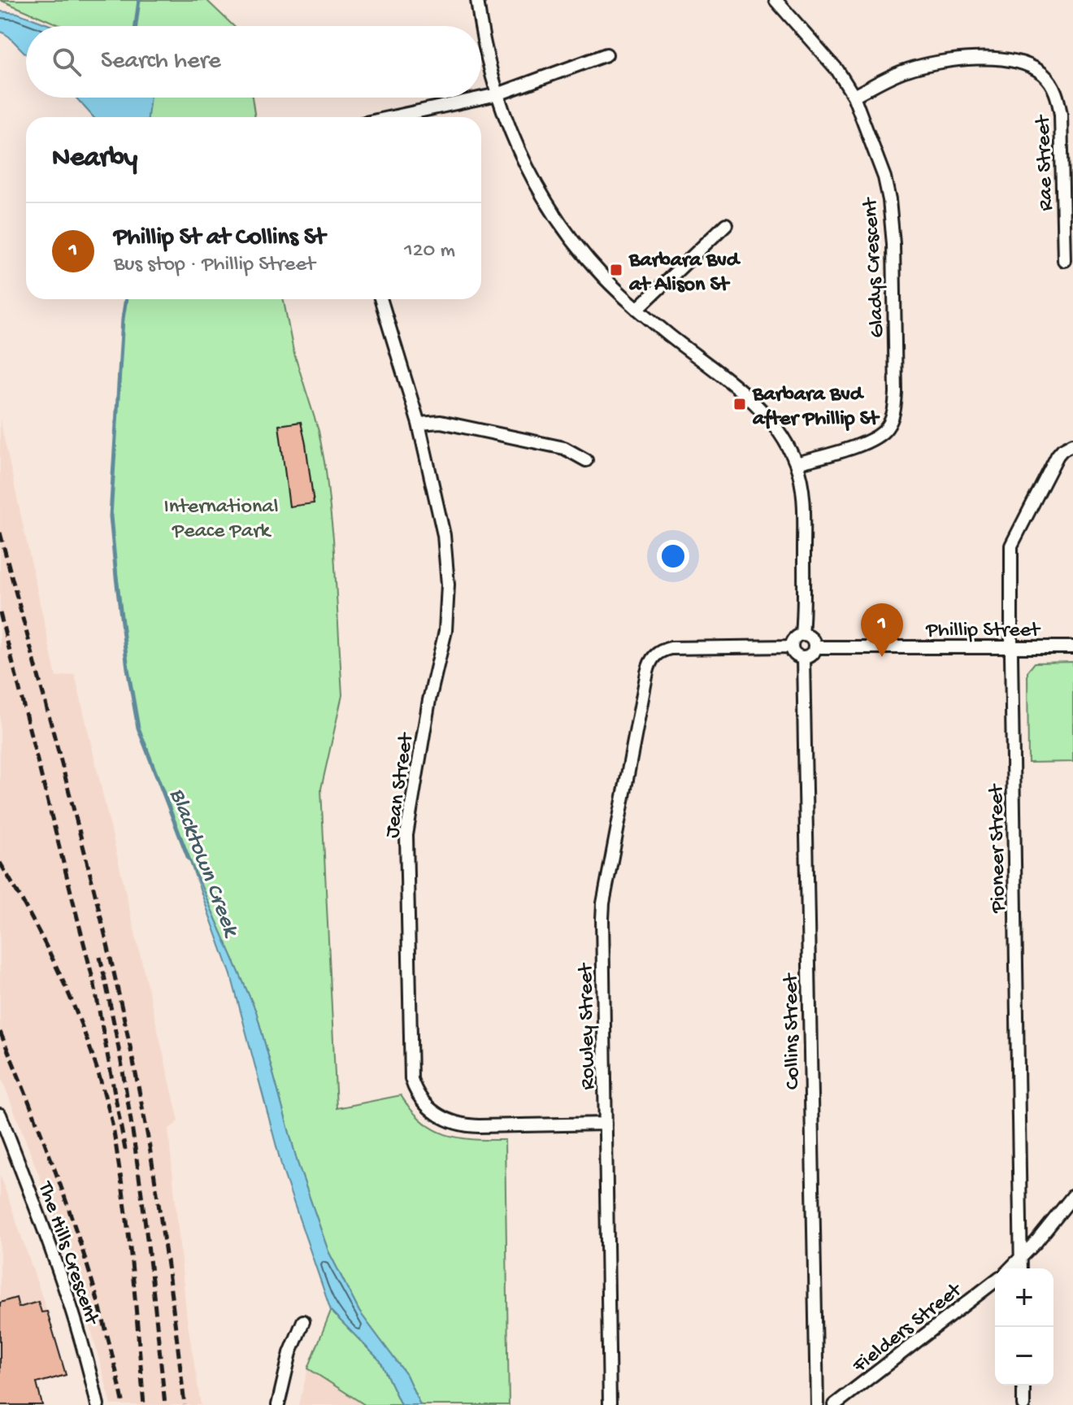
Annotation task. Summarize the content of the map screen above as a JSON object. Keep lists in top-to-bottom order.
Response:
{
  "streets": {
    "street": [
      "Rae Street",
      "Gladys Crescent",
      "Phillip Street",
      "Jean Street",
      "Pioneer Street",
      "Rowley Street",
      "Collins Street",
      "The Hills Crescent",
      "Fielders Street"
    ]
  },
  "crossings": [
    ["Rae Street", "Gladys Crescent"],
    ["Phillip Street", "Pioneer Street"],
    ["Phillip Street", "Rowley Street"],
    ["Phillip Street", "Collins Street"],
    ["Jean Street", "Rowley Street"],
    ["Rowley Street", "Collins Street"]
  ],
  "water": ["Blacktown Creek"],
  "parks": ["International Peace Park"],
  "places": {
    "transit": ["Barbara Bvd at Alison St", "Barbara Bvd after Phillip St"]
  },
  "page": {
    "search": "Search here",
    "heading": "Nearby",
    "list": [
      {
        "mark": "1",
        "name": "Phillip St at Collins St",
        "note": "Bus stop · Phillip Street",
        "value": "120 m"
      }
    ],
    "pins": "1",
    "map_buttons": ["+", "−"]
  }
}
